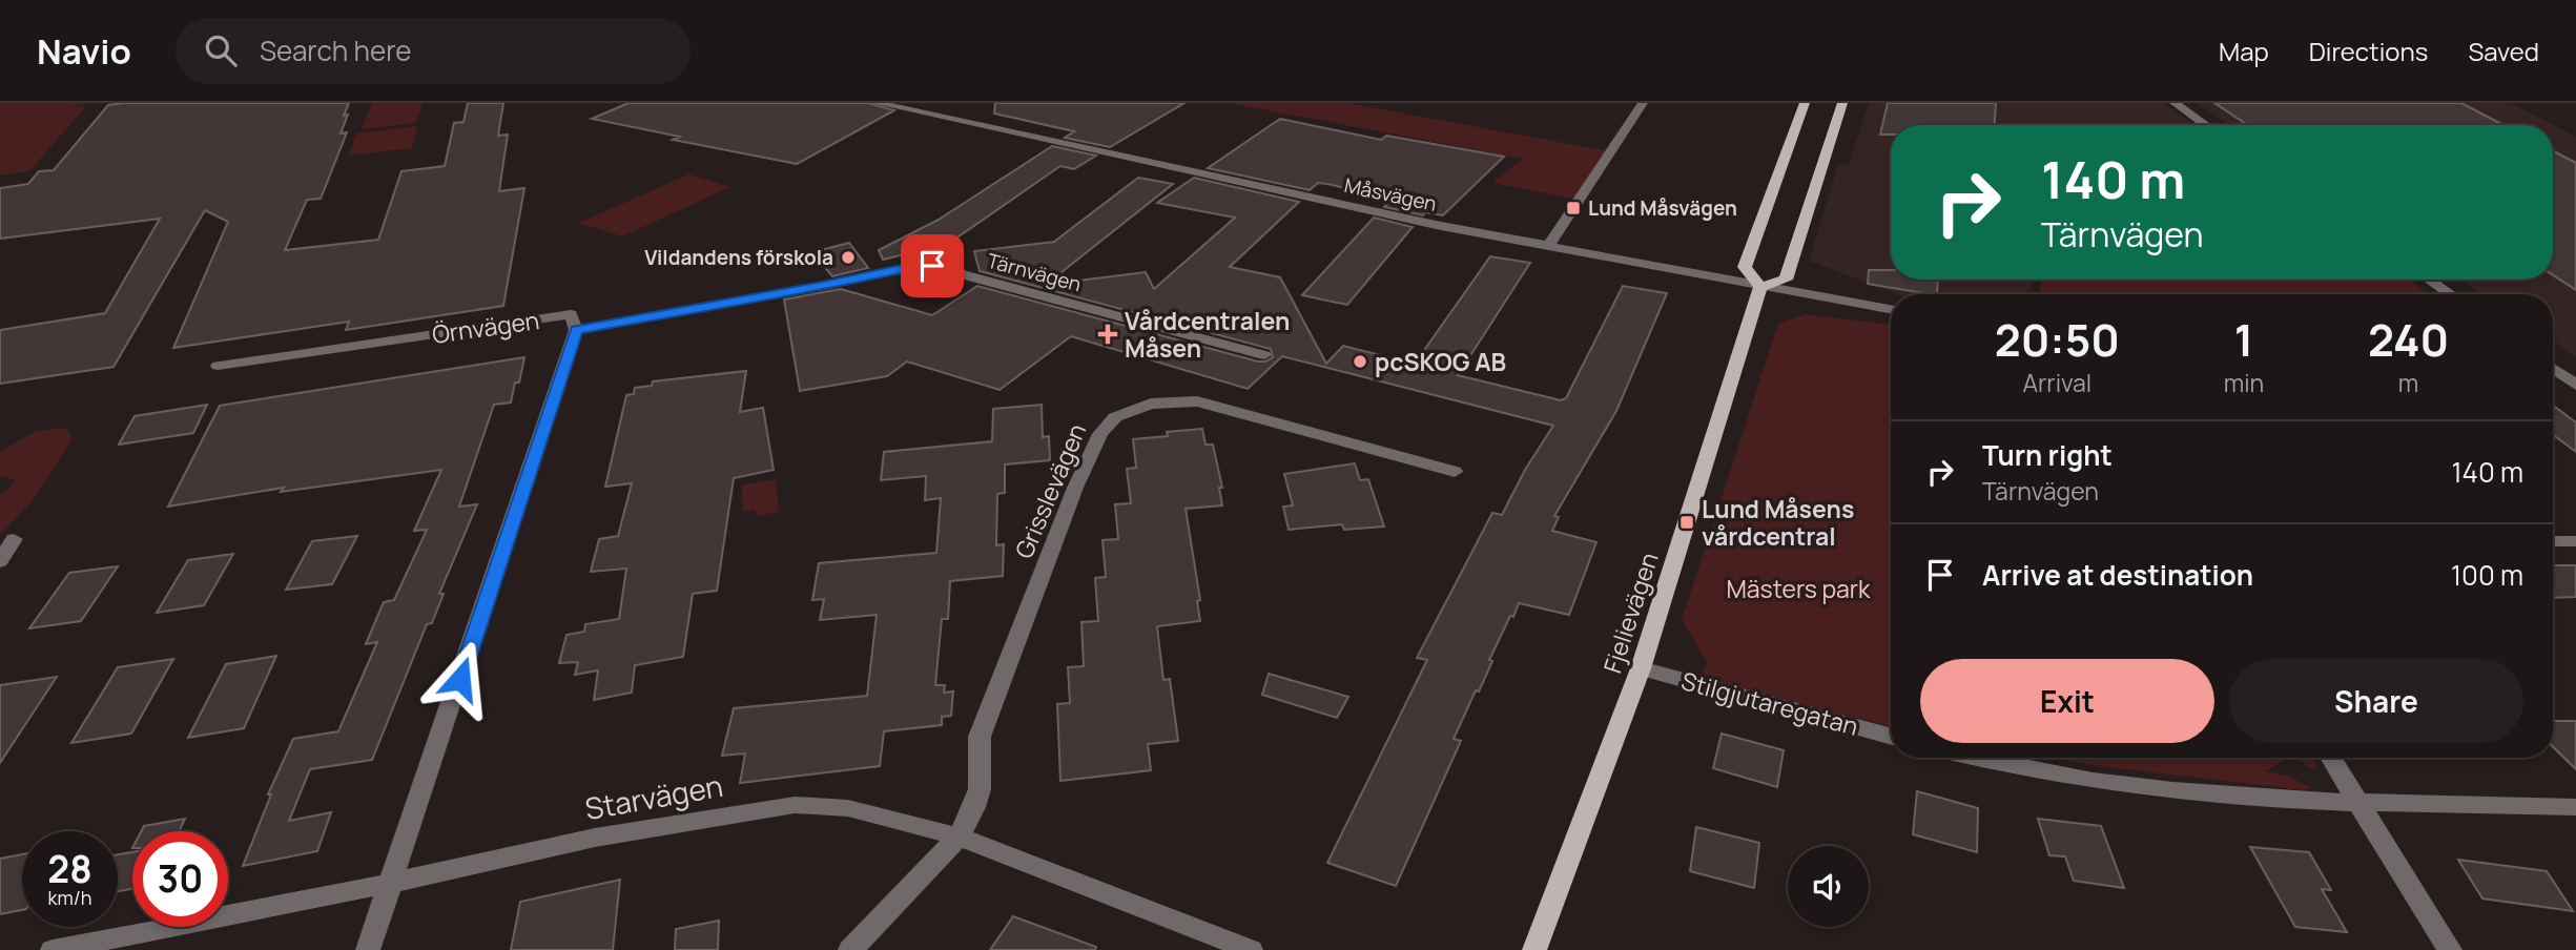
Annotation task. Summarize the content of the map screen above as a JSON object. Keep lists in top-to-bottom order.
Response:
{
  "streets": {
    "main road": ["Fjelievägen"],
    "street": [
      "Måsvägen",
      "Tärnvägen",
      "Örnvägen",
      "Grisslevägen",
      "Stilgjutaregatan",
      "Starvägen"
    ]
  },
  "crossings": [
    ["Måsvägen", "Fjelievägen"],
    ["Tärnvägen", "Örnvägen"],
    ["Örnvägen", "Starvägen"],
    ["Grisslevägen", "Starvägen"],
    ["Fjelievägen", "Stilgjutaregatan"]
  ],
  "parks": ["Mästers park"],
  "places": {
    "transit": ["Lund Måsvägen", "Lund Måsens vårdcentral"],
    "other": ["Vildandens förskola", "pcSKOG AB"],
    "health": ["Vårdcentralen Måsen"]
  },
  "page": {
    "header": "Navio",
    "search": "Search here",
    "nav": ["Map", "Directions", "Saved"],
    "turn": ["140 m", "Tärnvägen"],
    "eta": [
      "20:50",
      "Arrival",
      "1",
      "min",
      "240",
      "m"
    ],
    "list": [
      {
        "name": "Turn right",
        "note": "Tärnvägen",
        "value": "140 m"
      },
      {
        "name": "Arrive at destination",
        "value": "100 m"
      }
    ],
    "buttons": ["Exit", "Share"],
    "speed": "28 km/h",
    "limit": "30"
  }
}
